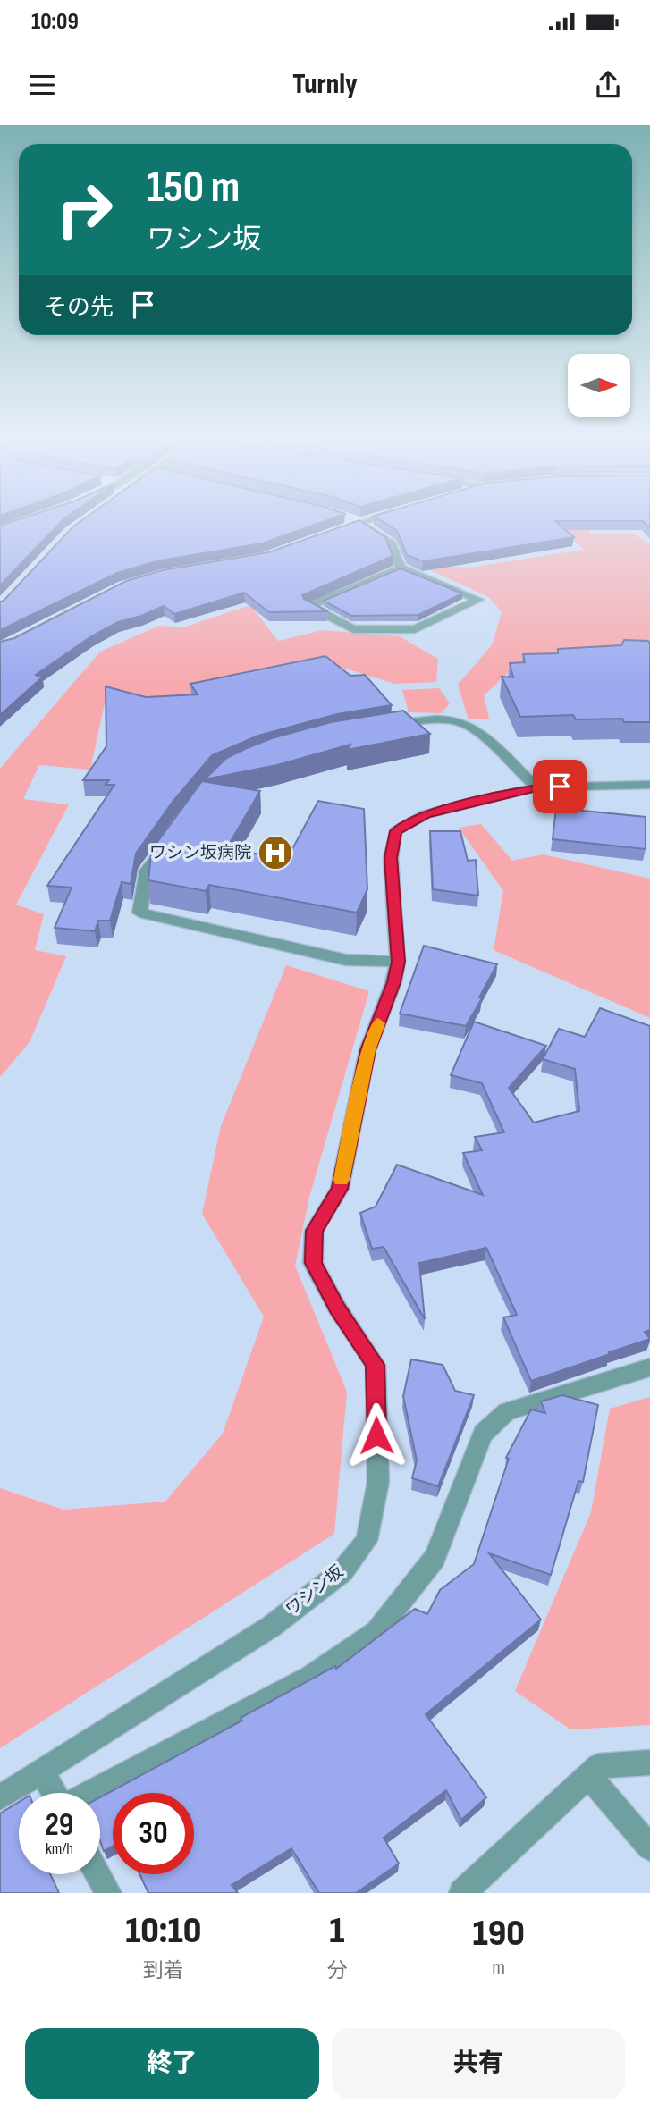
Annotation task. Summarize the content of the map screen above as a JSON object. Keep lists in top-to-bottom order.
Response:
{
  "streets": {
    "street": ["ワシン坂"]
  },
  "places": {
    "hospital": ["ワシン坂病院"]
  },
  "north": "right",
  "page": {
    "status": "10:09",
    "header": "Turnly",
    "turn": ["150 m", "ワシン坂"],
    "then": "その先",
    "speed": "29 km/h",
    "limit": "30",
    "eta": [
      "10:10",
      "到着",
      "1",
      "分",
      "190",
      "m"
    ],
    "buttons": ["終了", "共有"]
  }
}
